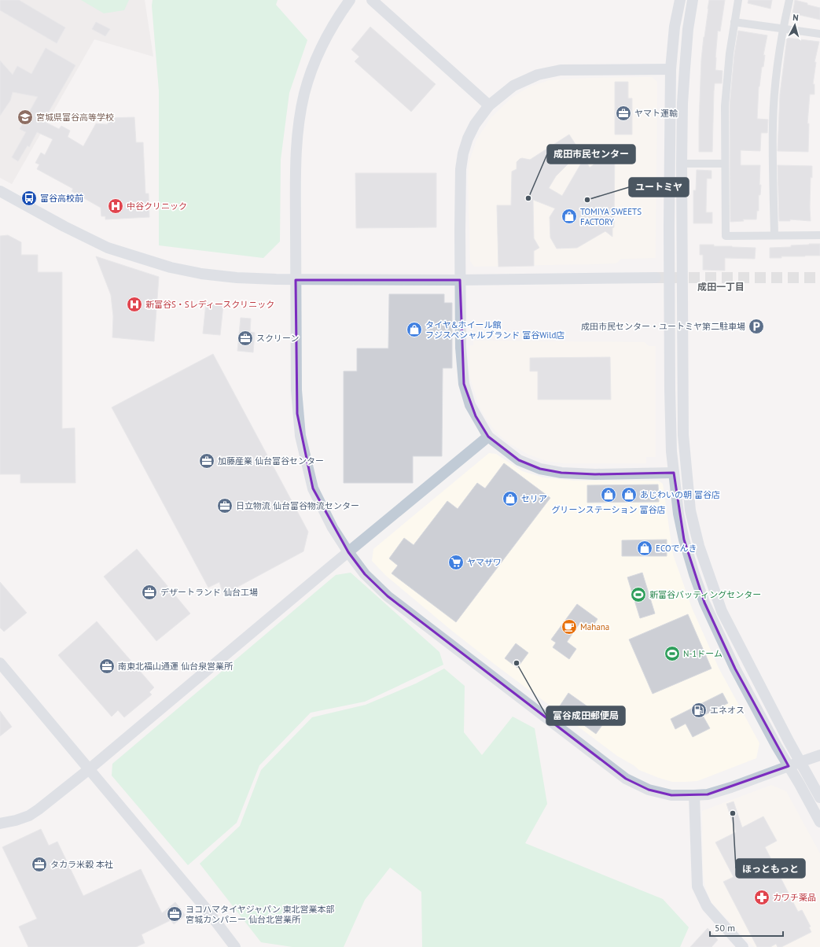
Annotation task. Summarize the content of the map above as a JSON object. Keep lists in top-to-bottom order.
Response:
{
  "districts": ["成田一丁目"],
  "places": {
    "office": [
      "ヤマト運輸",
      "スクリーン",
      "加藤産業 仙台富谷センター",
      "日立物流 仙台富谷物流センター",
      "デザートランド 仙台工場",
      "南東北福山通運 仙台泉営業所",
      "タカラ米穀 本社",
      "ヨコハマタイヤジャパン 東北営業本部 宮城カンパニー 仙台北営業所"
    ],
    "school or university": ["宮城県富谷高等学校"],
    "bus stop": ["富谷高校前"],
    "other": [
      "成田市民センター",
      "ユートミヤ",
      "富谷成田郵便局",
      "ほっともっと"
    ],
    "hospital": ["中谷クリニック", "新富谷S・Sレディースクリニック"],
    "shop": [
      "TOMIYA SWEETS FACTORY",
      "タイヤ&ホイール館 フジスペシャルブランド 富谷Wild店",
      "グリーンステーション 富谷店",
      "あじわいの朝 富谷店",
      "セリア",
      "ECOでんき"
    ],
    "parking": ["成田市民センター・ユートミヤ第二駐車場"],
    "supermarket": ["ヤマザワ"],
    "sports": ["新富谷バッティングセンター", "N-1ドーム"],
    "cafe": ["Mahana"],
    "fuel station": ["エネオス"],
    "pharmacy": ["カワチ薬品"]
  },
  "scale_bar": "50 m",
  "north": "top"
}
